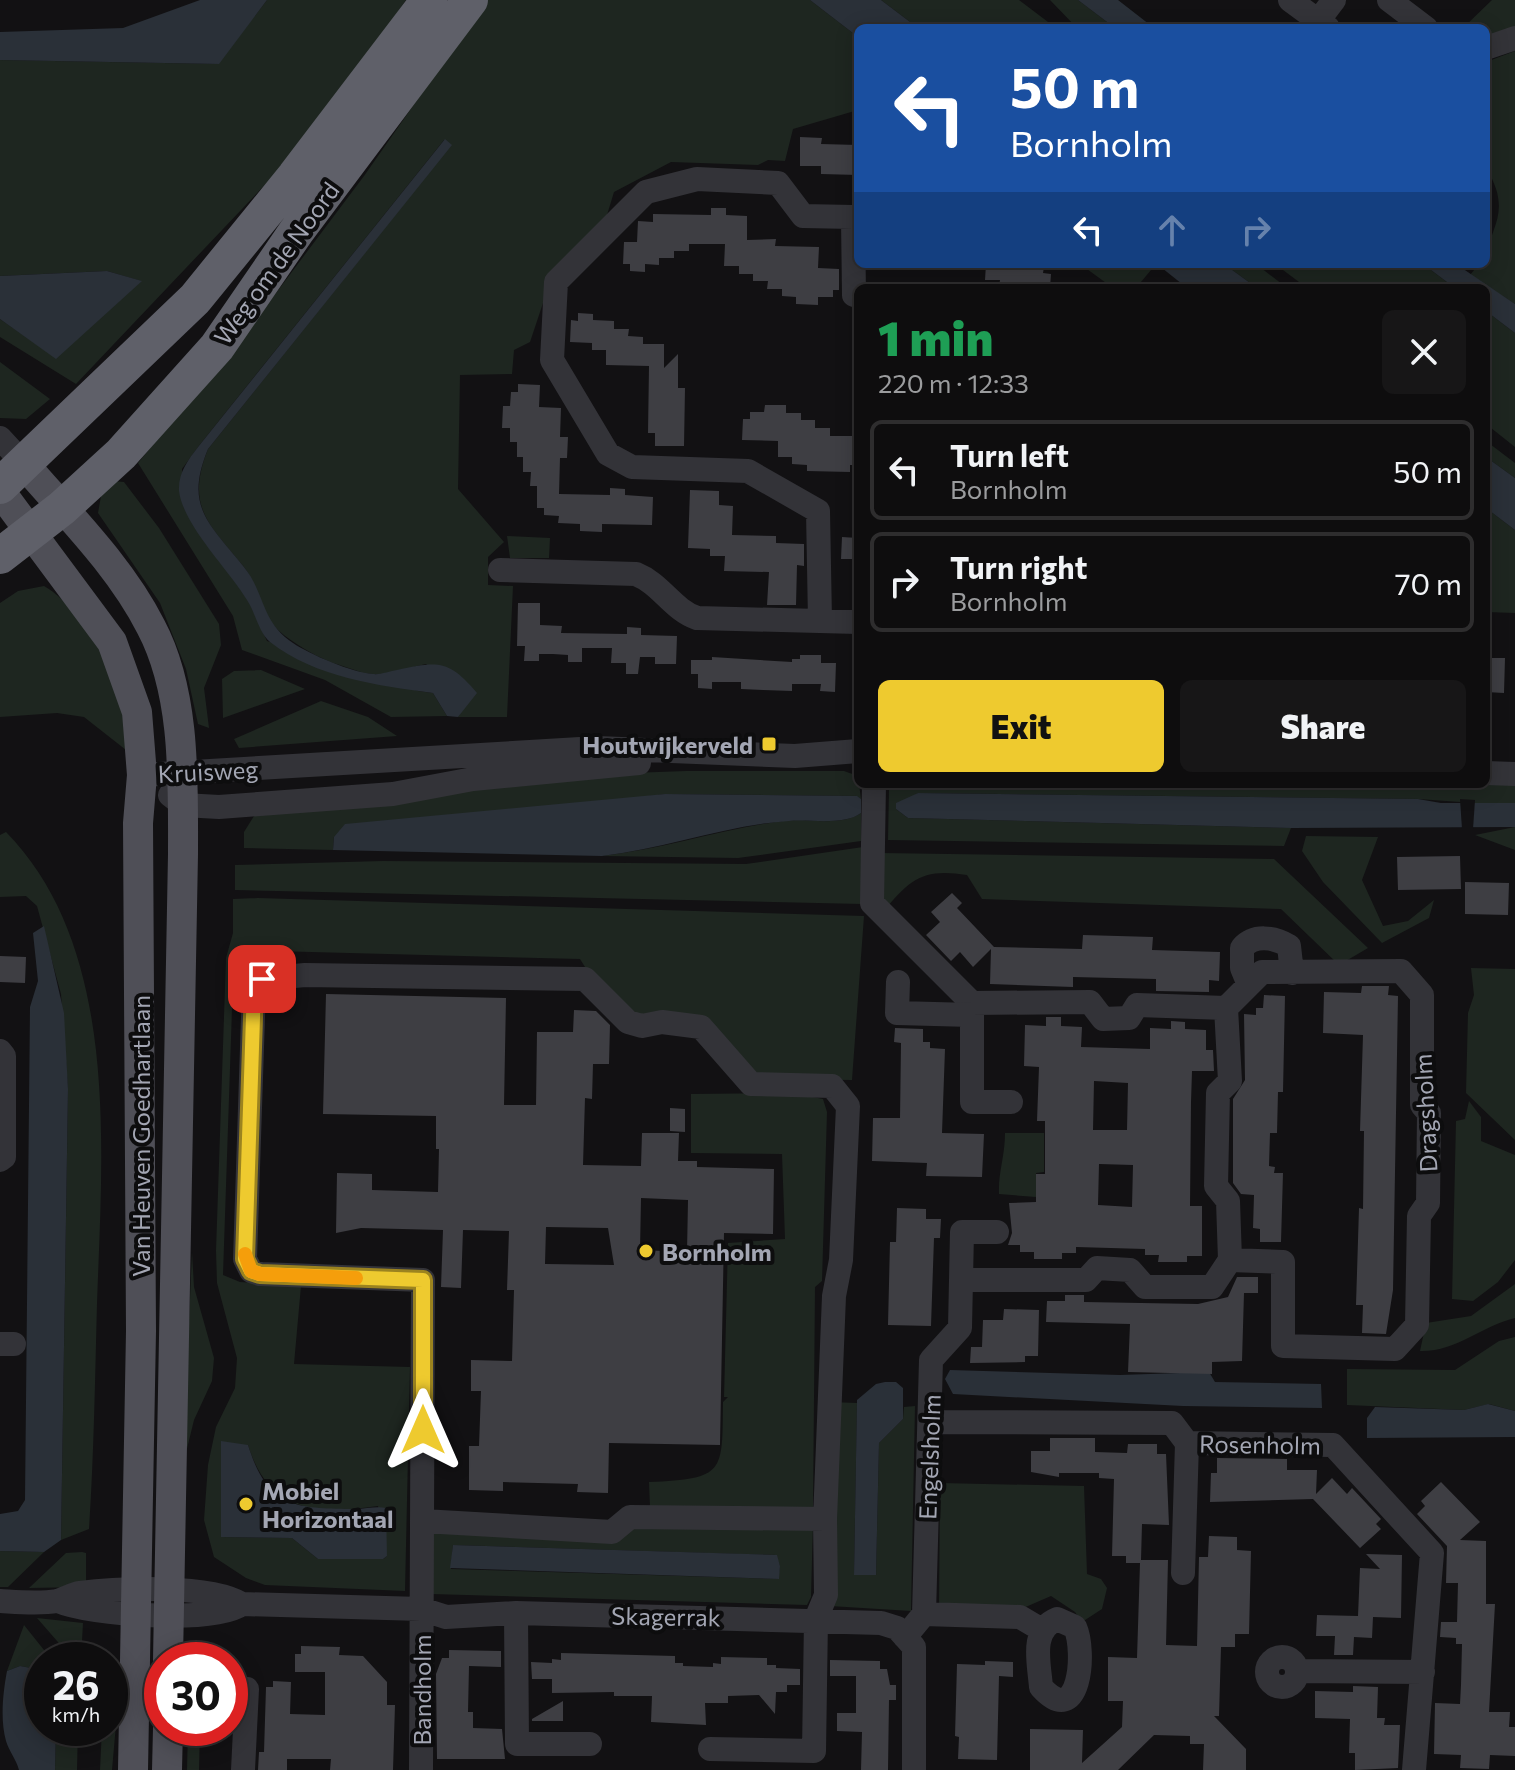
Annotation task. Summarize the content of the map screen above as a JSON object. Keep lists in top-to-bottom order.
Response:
{
  "streets": {
    "highway": ["Weg om de Noord"],
    "main road": ["Van Heuven Goedhartlaan"],
    "street": [
      "Kruisweg",
      "Dragsholm",
      "Rosenholm",
      "Engelsholm",
      "Skagerrak",
      "Bandholm"
    ]
  },
  "crossings": [
    ["Weg om de Noord", "Van Heuven Goedhartlaan"],
    ["Kruisweg", "Van Heuven Goedhartlaan"],
    ["Van Heuven Goedhartlaan", "Skagerrak"],
    ["Rosenholm", "Engelsholm"],
    ["Skagerrak", "Bandholm"]
  ],
  "places": {
    "transit": ["Houtwijkerveld"],
    "other": ["Bornholm", "Mobiel Horizontaal"]
  },
  "page": {
    "turn": ["50 m", "Bornholm"],
    "heading": ["1 min", "220 m · 12:33"],
    "list": [
      {
        "name": "Turn left",
        "note": "Bornholm",
        "value": "50 m"
      },
      {
        "name": "Turn right",
        "note": "Bornholm",
        "value": "70 m"
      }
    ],
    "buttons": ["Exit", "Share"],
    "speed": "26 km/h",
    "limit": "30"
  }
}
